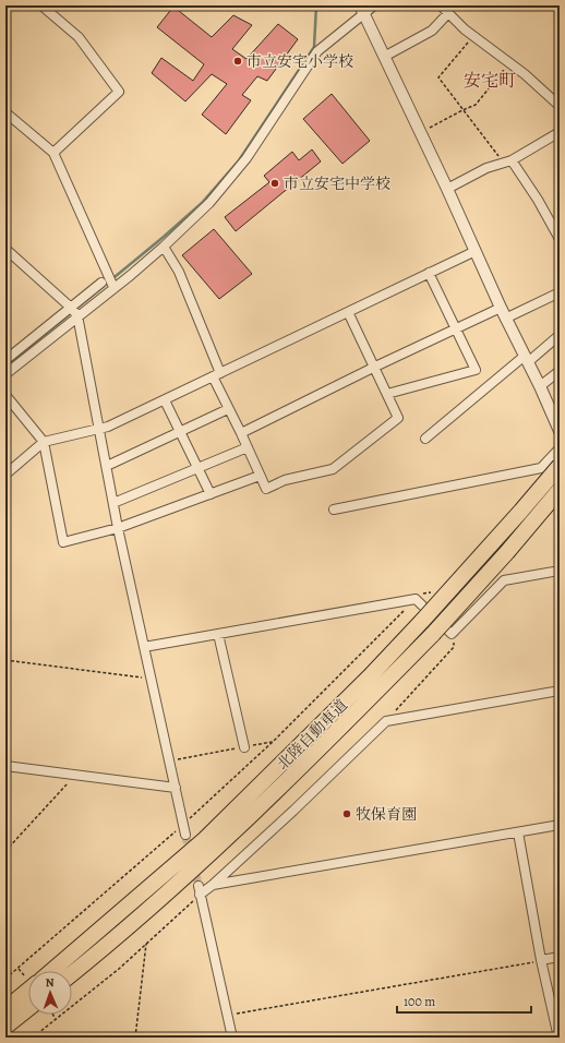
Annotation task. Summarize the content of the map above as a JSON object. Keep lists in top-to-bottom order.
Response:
{
  "streets": {
    "highway": ["北陸自動車道"]
  },
  "districts": ["安宅町"],
  "places": ["市立安宅小学校", "市立安宅中学校", "牧保育園"],
  "scale_bar": "100 m",
  "north": "top"
}
